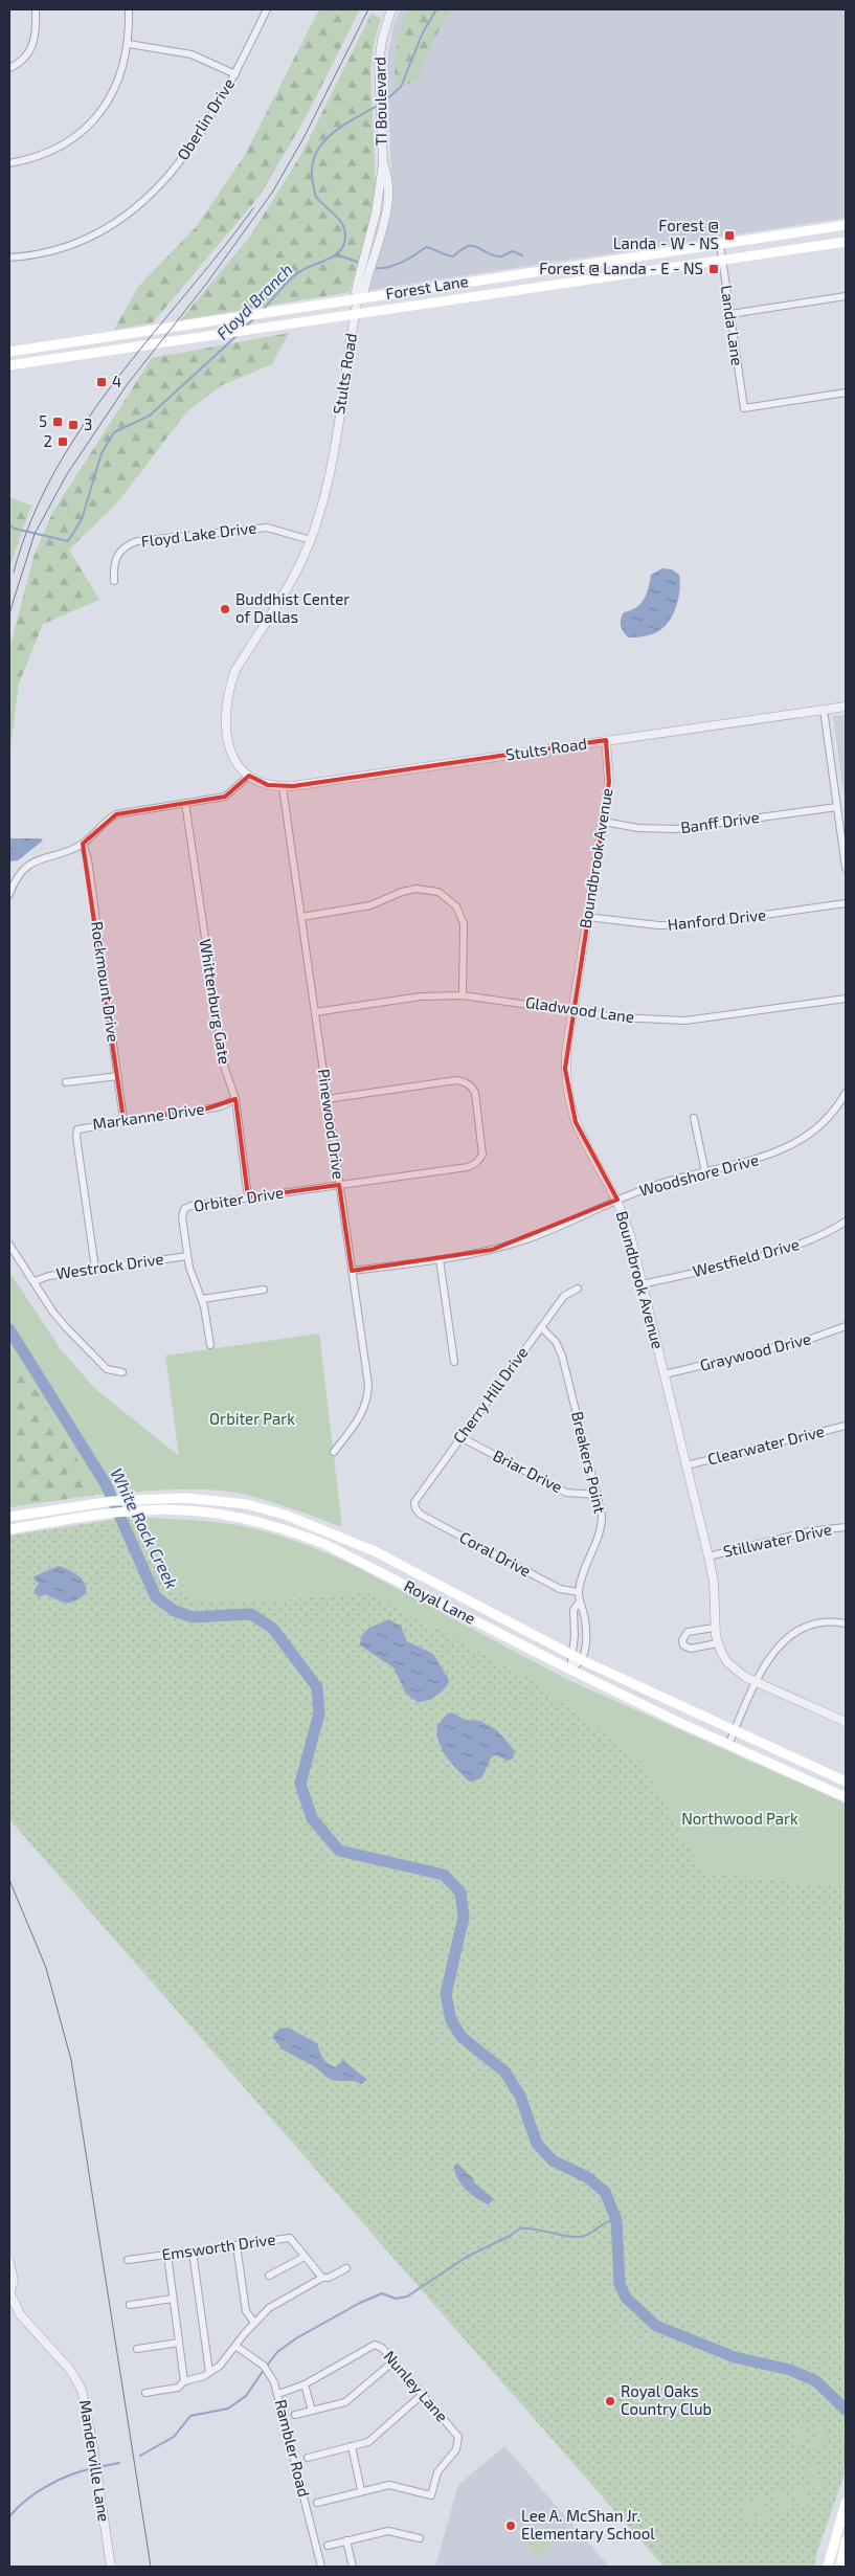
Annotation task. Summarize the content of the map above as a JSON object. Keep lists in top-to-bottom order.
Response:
{
  "streets": {
    "main road": ["Forest Lane", "Royal Lane"],
    "street": [
      "TI Boulevard",
      "Oberlin Drive",
      "Landa Lane",
      "Stults Road",
      "Floyd Lake Drive",
      "Banff Drive",
      "Boundbrook Avenue",
      "Hanford Drive",
      "Rockmount Drive",
      "Whittenburg Gate",
      "Gladwood Lane",
      "Markanne Drive",
      "Pinewood Drive",
      "Woodshore Drive",
      "Orbiter Drive",
      "Westfield Drive",
      "Westrock Drive",
      "Graywood Drive",
      "Cherry Hill Drive",
      "Clearwater Drive",
      "Breakers Point",
      "Briar Drive",
      "Stillwater Drive",
      "Coral Drive",
      "Emsworth Drive",
      "Nunley Lane",
      "Rambler Road",
      "Manderville Lane"
    ]
  },
  "crossings": [
    ["TI Boulevard", "Forest Lane"],
    ["TI Boulevard", "Stults Road"],
    ["Forest Lane", "Landa Lane"],
    ["Forest Lane", "Stults Road"],
    ["Stults Road", "Floyd Lake Drive"],
    ["Stults Road", "Boundbrook Avenue"],
    ["Stults Road", "Pinewood Drive"],
    ["Banff Drive", "Boundbrook Avenue"],
    ["Boundbrook Avenue", "Hanford Drive"],
    ["Boundbrook Avenue", "Gladwood Lane"],
    ["Boundbrook Avenue", "Woodshore Drive"],
    ["Boundbrook Avenue", "Westfield Drive"],
    ["Boundbrook Avenue", "Graywood Drive"],
    ["Boundbrook Avenue", "Clearwater Drive"],
    ["Boundbrook Avenue", "Stillwater Drive"],
    ["Rockmount Drive", "Markanne Drive"],
    ["Whittenburg Gate", "Markanne Drive"],
    ["Whittenburg Gate", "Orbiter Drive"],
    ["Gladwood Lane", "Pinewood Drive"],
    ["Markanne Drive", "Westrock Drive"],
    ["Pinewood Drive", "Woodshore Drive"],
    ["Pinewood Drive", "Orbiter Drive"],
    ["Orbiter Drive", "Westrock Drive"],
    ["Cherry Hill Drive", "Breakers Point"],
    ["Cherry Hill Drive", "Briar Drive"],
    ["Cherry Hill Drive", "Coral Drive"],
    ["Breakers Point", "Briar Drive"],
    ["Breakers Point", "Coral Drive"],
    ["Breakers Point", "Royal Lane"],
    ["Nunley Lane", "Rambler Road"]
  ],
  "water": ["Floyd Branch", "White Rock Creek"],
  "parks": ["Orbiter Park", "Northwood Park"],
  "places": {
    "transit": [
      "Forest @ Landa - W - NS",
      "Forest @ Landa - E - NS",
      "4",
      "5",
      "3",
      "2"
    ],
    "other": ["Buddhist Center of Dallas", "Royal Oaks Country Club", "Lee A. McShan Jr. Elementary School"]
  }
}
